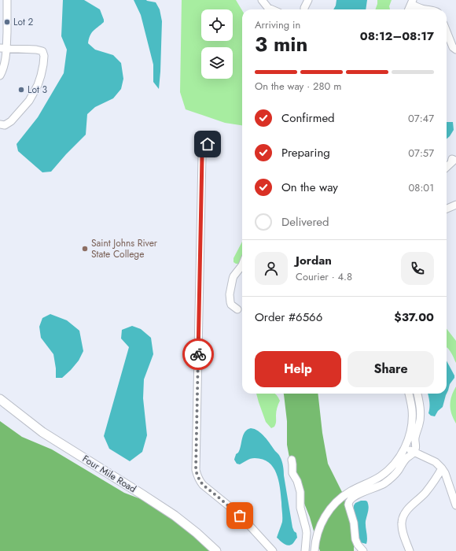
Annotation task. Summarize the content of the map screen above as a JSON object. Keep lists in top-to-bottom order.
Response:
{
  "streets": {
    "main road": ["Four Mile Road"]
  },
  "places": ["Lot 2", "Lot 3", "Saint Johns River State College"],
  "page": {
    "heading": ["3 min", "Arriving in", "08:12–08:17"],
    "panel": [
      "Jordan",
      "Courier · 4.8",
      "Order #6566",
      "$37.00"
    ],
    "bar": "On the way · 280 m",
    "list": [
      ["Confirmed", "07:47"],
      ["Preparing", "07:57"],
      ["On the way", "08:01"],
      "Delivered"
    ],
    "buttons": ["Help", "Share"]
  }
}
